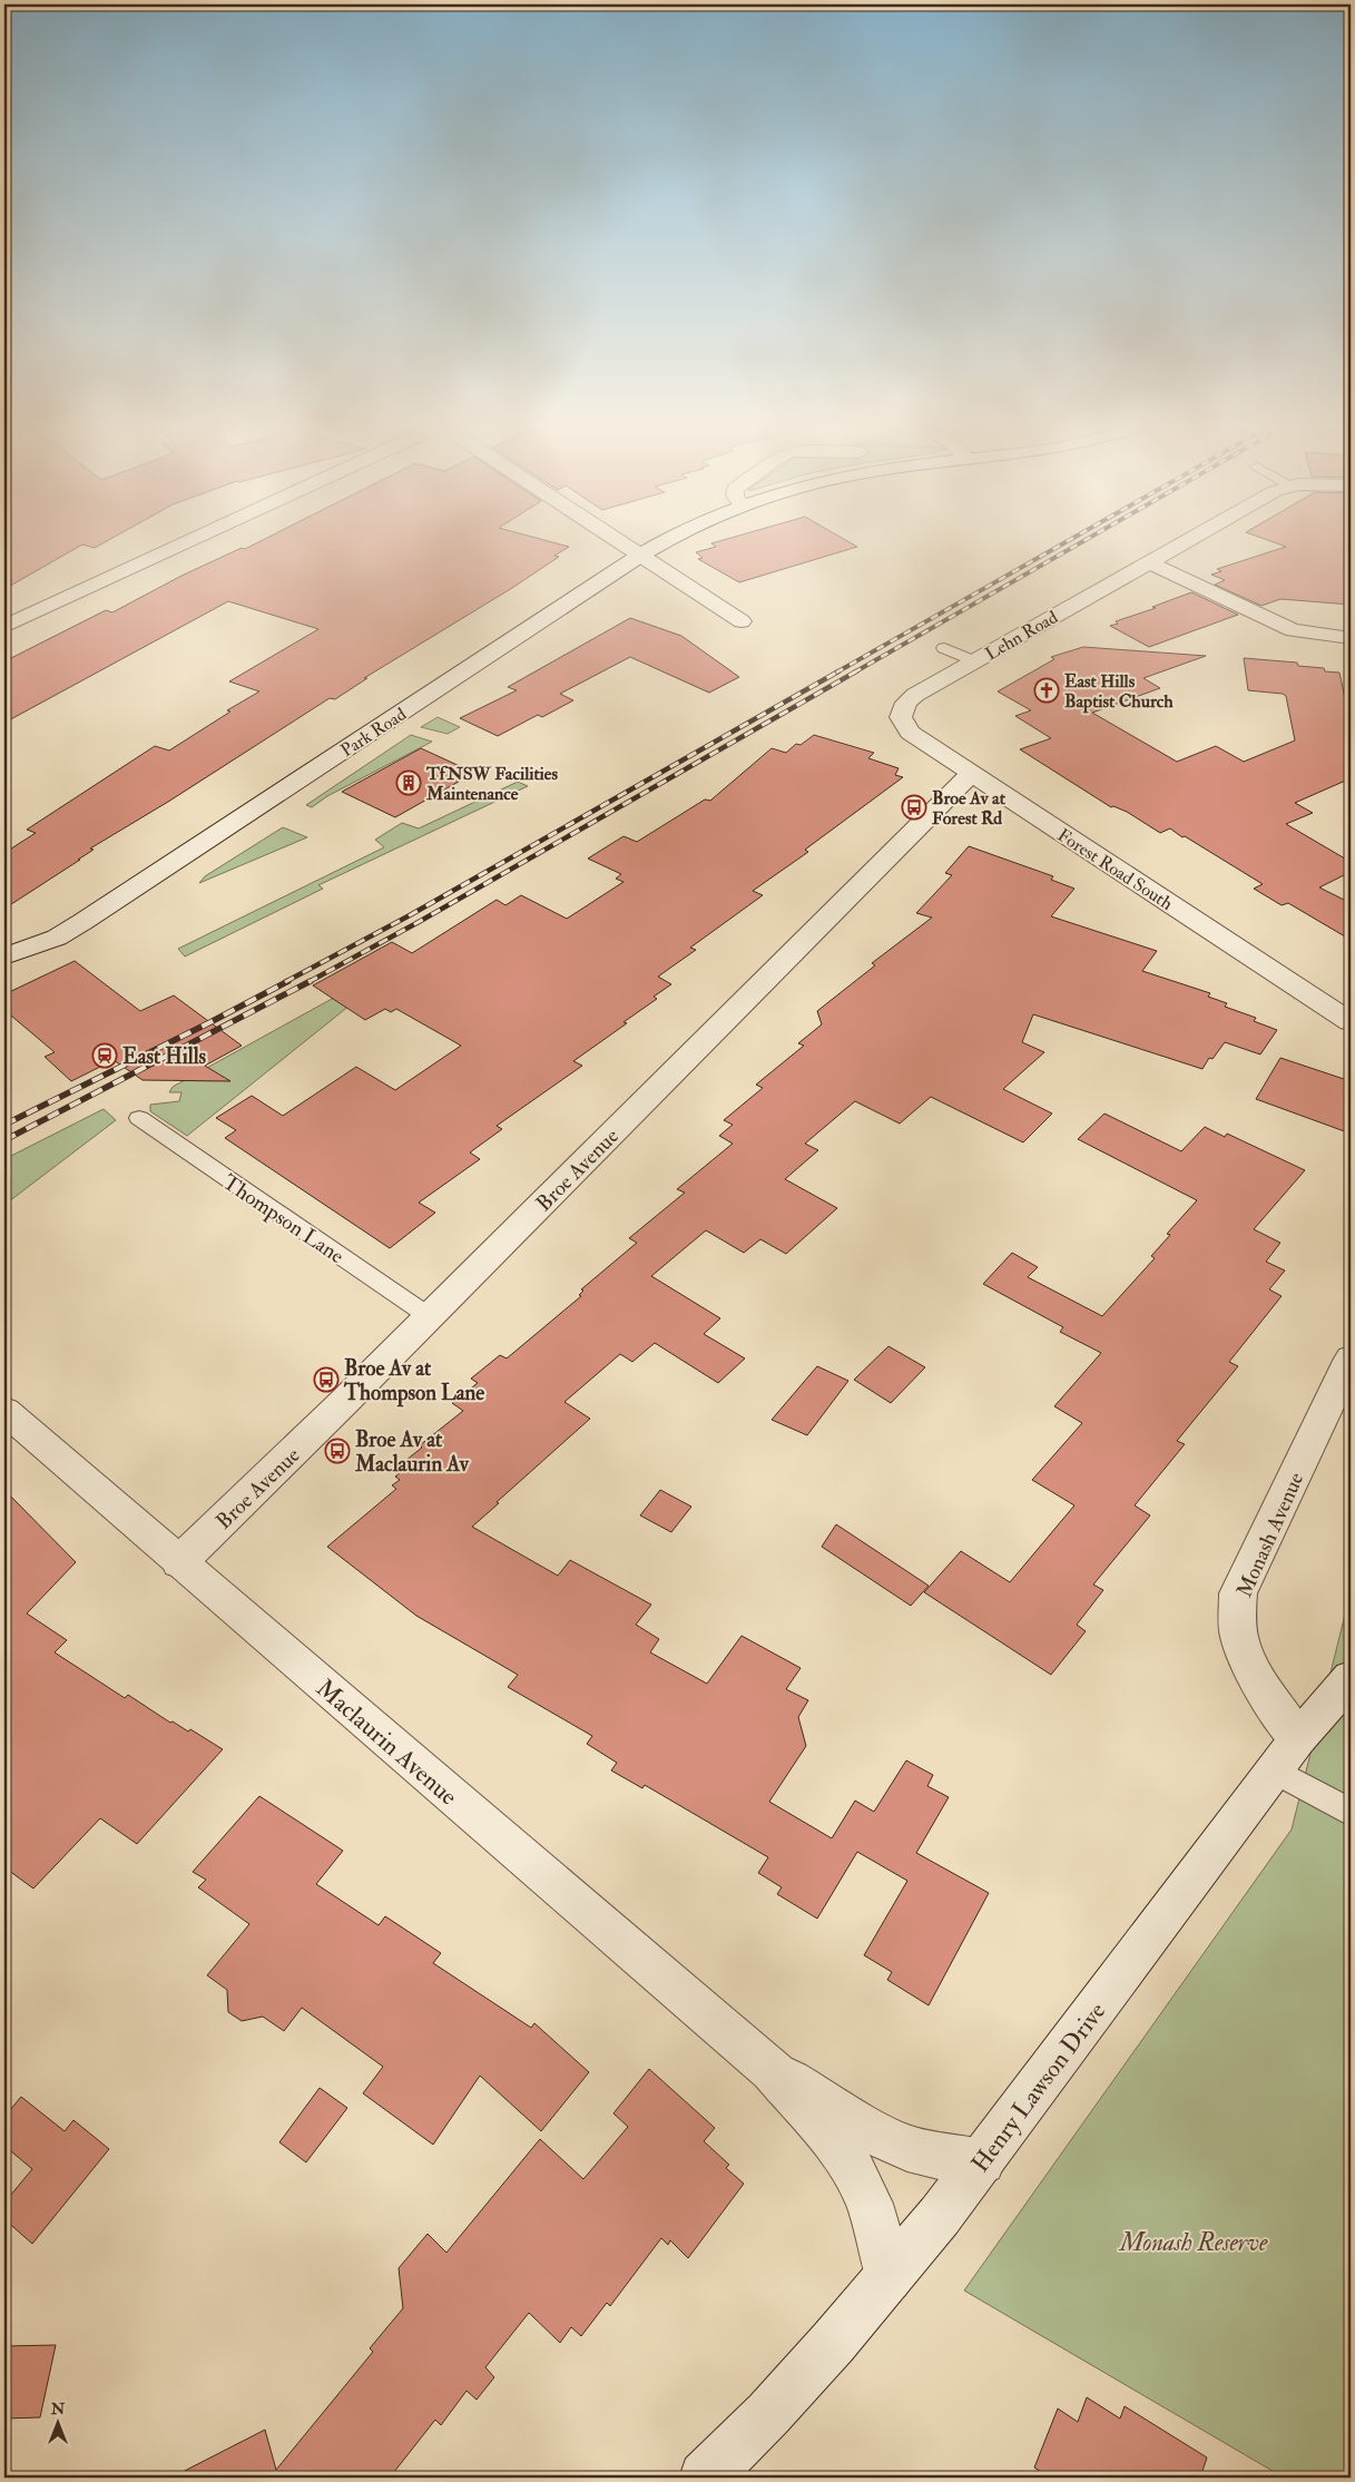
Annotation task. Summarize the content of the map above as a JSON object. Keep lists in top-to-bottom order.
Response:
{
  "streets": {
    "street": [
      "Lehn Road",
      "Park Road",
      "Forest Road South",
      "Broe Avenue",
      "Monash Avenue",
      "Maclaurin Avenue",
      "Henry Lawson Drive"
    ],
    "lane": ["Thompson Lane"]
  },
  "crossings": [
    ["Lehn Road", "Forest Road South"],
    ["Forest Road South", "Broe Avenue"],
    ["Broe Avenue", "Thompson Lane"],
    ["Broe Avenue", "Maclaurin Avenue"],
    ["Monash Avenue", "Henry Lawson Drive"],
    ["Maclaurin Avenue", "Henry Lawson Drive"]
  ],
  "parks": ["Monash Reserve"],
  "places": {
    "church": ["East Hills Baptist Church"],
    "building": ["TfNSW Facilities Maintenance"],
    "bus stop": ["Broe Av at Forest Rd", "Broe Av at Thompson Lane", "Broe Av at Maclaurin Av"],
    "station": ["East Hills"]
  },
  "north": "top"
}
